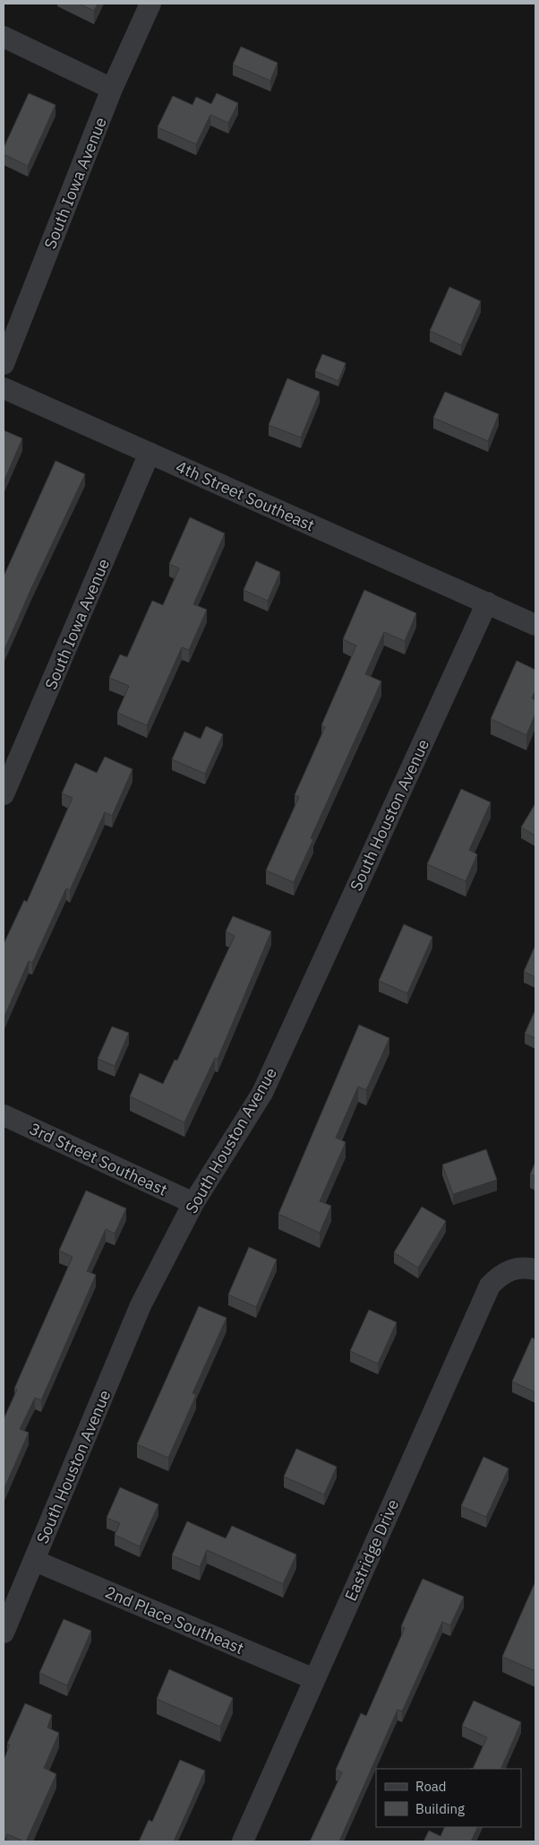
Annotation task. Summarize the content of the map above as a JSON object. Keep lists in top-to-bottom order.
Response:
{
  "streets": {
    "street": [
      "South Iowa Avenue",
      "4th Street Southeast",
      "South Houston Avenue",
      "3rd Street Southeast",
      "Eastridge Drive",
      "2nd Place Southeast"
    ]
  },
  "crossings": [
    ["South Iowa Avenue", "4th Street Southeast"],
    ["4th Street Southeast", "South Houston Avenue"],
    ["South Houston Avenue", "3rd Street Southeast"],
    ["South Houston Avenue", "2nd Place Southeast"],
    ["Eastridge Drive", "2nd Place Southeast"]
  ],
  "legend": ["Road", "Building"]
}
